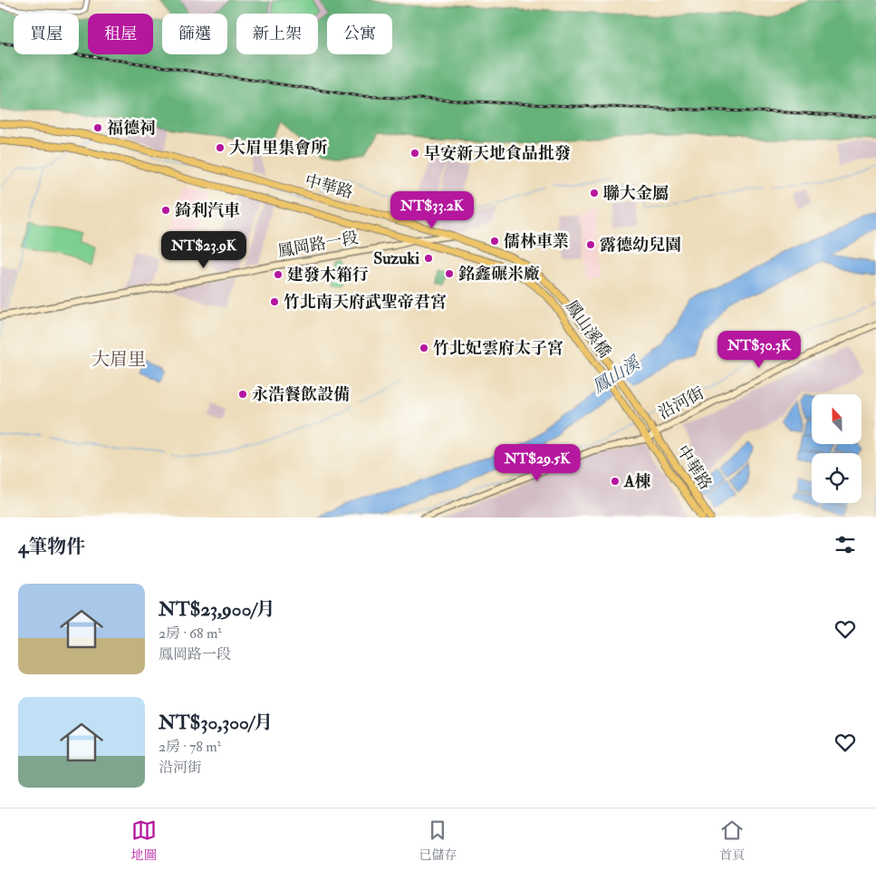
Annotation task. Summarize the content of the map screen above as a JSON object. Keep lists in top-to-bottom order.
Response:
{
  "streets": {
    "main road": ["中華路", "鳳山溪橋"],
    "street": ["鳳岡路一段", "沿河街"]
  },
  "crossings": [
    ["中華路", "鳳岡路一段"],
    ["中華路", "鳳山溪橋"],
    ["中華路", "沿河街"],
    ["鳳山溪橋", "沿河街"]
  ],
  "districts": ["大眉里"],
  "water": ["鳳山溪"],
  "places": [
    "福德祠",
    "大眉里集會所",
    "早安新天地食品批發",
    "聯大金屬",
    "錡利汽車",
    "儒林車業",
    "露德幼兒園",
    "Suzuki",
    "銘鑫碾米廠",
    "建發木箱行",
    "竹北南天府武聖帝君宮",
    "竹北妃雲府太子宮",
    "永浩餐飲設備",
    "A棟"
  ],
  "north": "top",
  "page": {
    "chip": [
      "買屋",
      "租屋",
      "篩選",
      "新上架",
      "公寓"
    ],
    "price": [
      "NT$33.2K",
      "NT$23.9K",
      "NT$30.3K",
      "NT$29.5K"
    ],
    "heading": "4筆物件",
    "list": [
      {
        "name": "NT$23,900/月",
        "note": "2房 · 68 m² · 鳳岡路一段"
      },
      {
        "name": "NT$30,300/月",
        "note": "2房 · 78 m² · 沿河街"
      }
    ],
    "tabs": ["地圖", "已儲存", "首頁"]
  }
}
